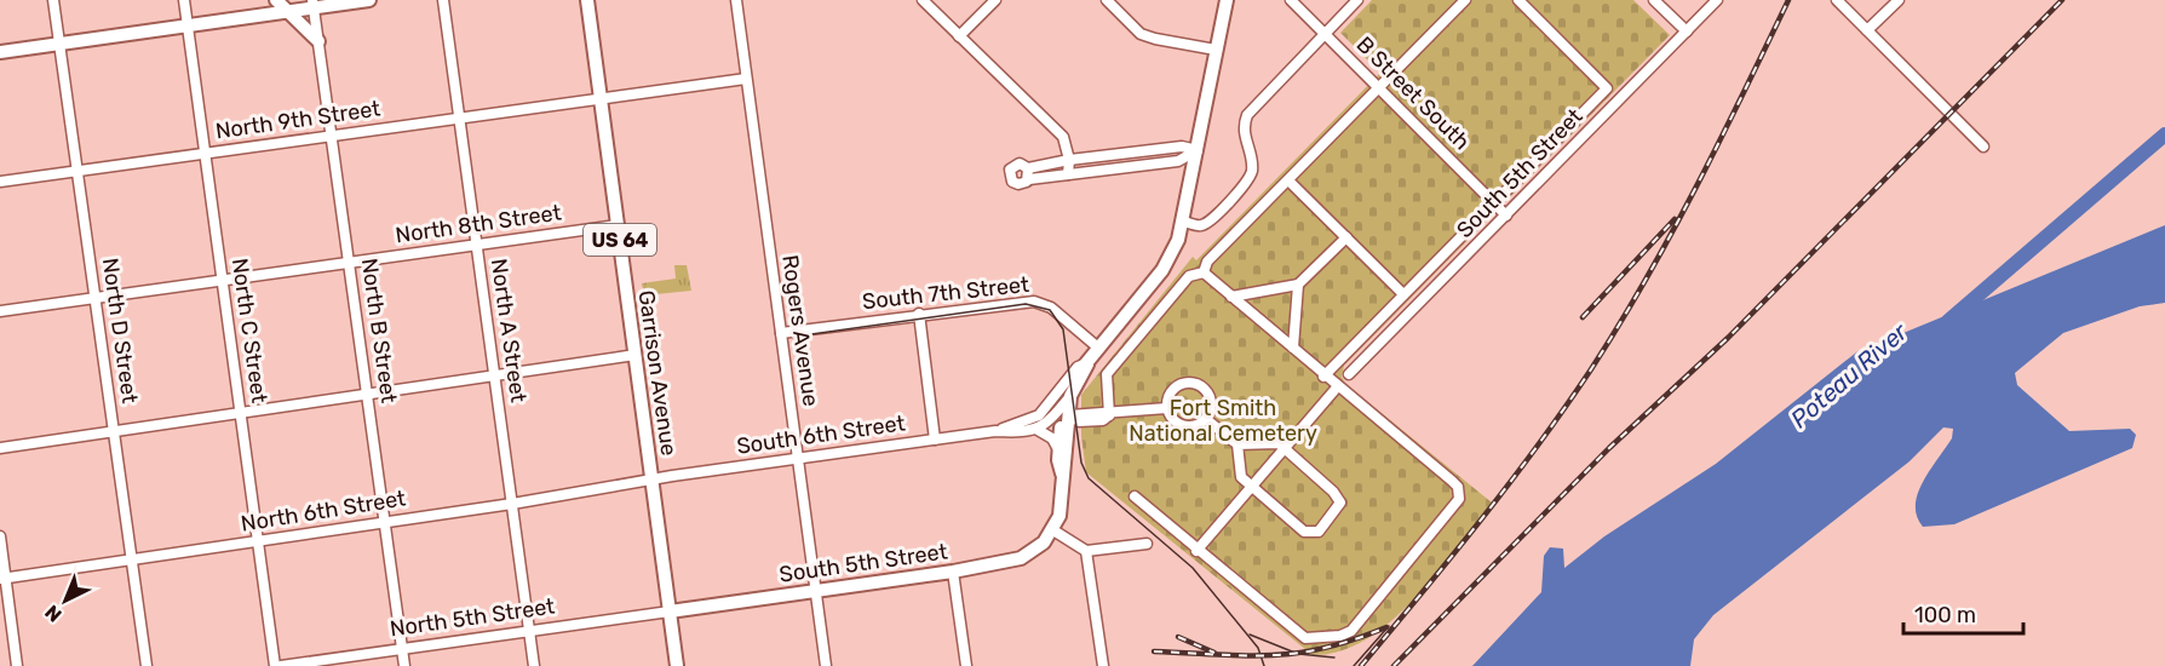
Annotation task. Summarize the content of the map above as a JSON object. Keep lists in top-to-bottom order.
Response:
{
  "streets": {
    "main road": [
      "South 5th Street",
      "US 64",
      "Garrison Avenue",
      "South 6th Street"
    ],
    "street": [
      "B Street South",
      "North 9th Street",
      "North 8th Street",
      "South 7th Street",
      "North D Street",
      "North C Street",
      "North B Street",
      "North A Street",
      "Rogers Avenue",
      "North 6th Street",
      "North 5th Street"
    ]
  },
  "crossings": [
    ["B Street South", "South 5th Street"],
    ["North 9th Street", "North D Street"],
    ["North 9th Street", "North C Street"],
    ["North 9th Street", "North B Street"],
    ["North 9th Street", "North A Street"],
    ["North 9th Street", "Rogers Avenue"],
    ["North 9th Street", "Garrison Avenue"],
    ["South 5th Street", "Rogers Avenue"],
    ["South 5th Street", "Garrison Avenue"],
    ["South 5th Street", "North 5th Street"],
    ["North 8th Street", "North D Street"],
    ["North 8th Street", "North C Street"],
    ["North 8th Street", "North B Street"],
    ["North 8th Street", "North A Street"],
    ["North 8th Street", "Garrison Avenue"],
    ["South 7th Street", "Rogers Avenue"],
    ["South 7th Street", "South 6th Street"],
    ["North D Street", "North 6th Street"],
    ["North C Street", "North 6th Street"],
    ["North B Street", "North 6th Street"],
    ["North B Street", "North 5th Street"],
    ["North A Street", "North 6th Street"],
    ["North A Street", "North 5th Street"],
    ["Rogers Avenue", "South 6th Street"],
    ["Garrison Avenue", "South 6th Street"],
    ["Garrison Avenue", "North 6th Street"],
    ["Garrison Avenue", "North 5th Street"],
    ["South 6th Street", "North 6th Street"]
  ],
  "water": ["Poteau River"],
  "parks": ["Fort Smith National Cemetery"],
  "scale_bar": "100 m",
  "north": "bottom left"
}
